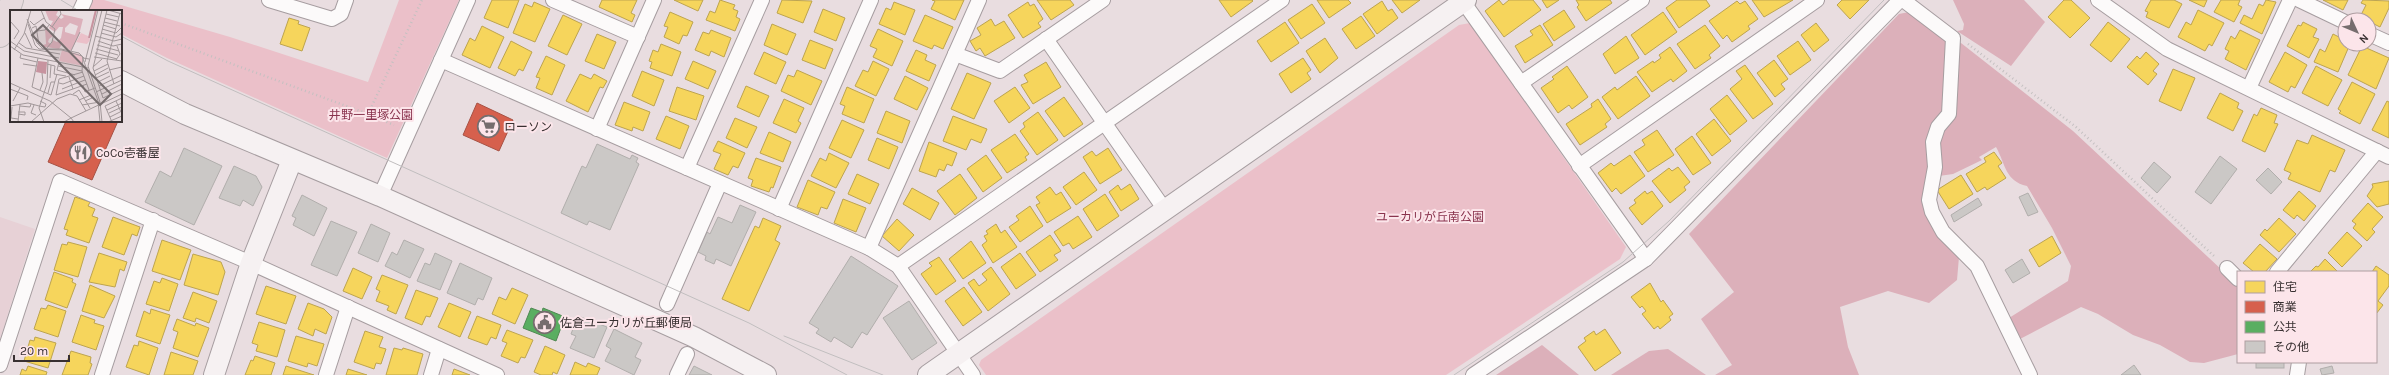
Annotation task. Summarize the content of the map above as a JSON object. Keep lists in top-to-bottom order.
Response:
{
  "parks": ["井野一里塚公園", "ユーカリが丘南公園"],
  "places": {
    "supermarket": ["ローソン"],
    "restaurant": ["CoCo壱番屋"],
    "public building": ["佐倉ユーカリが丘郵便局"]
  },
  "legend": [
    "住宅",
    "商業",
    "公共",
    "その他"
  ],
  "scale_bar": "20 m",
  "north": "bottom right"
}
